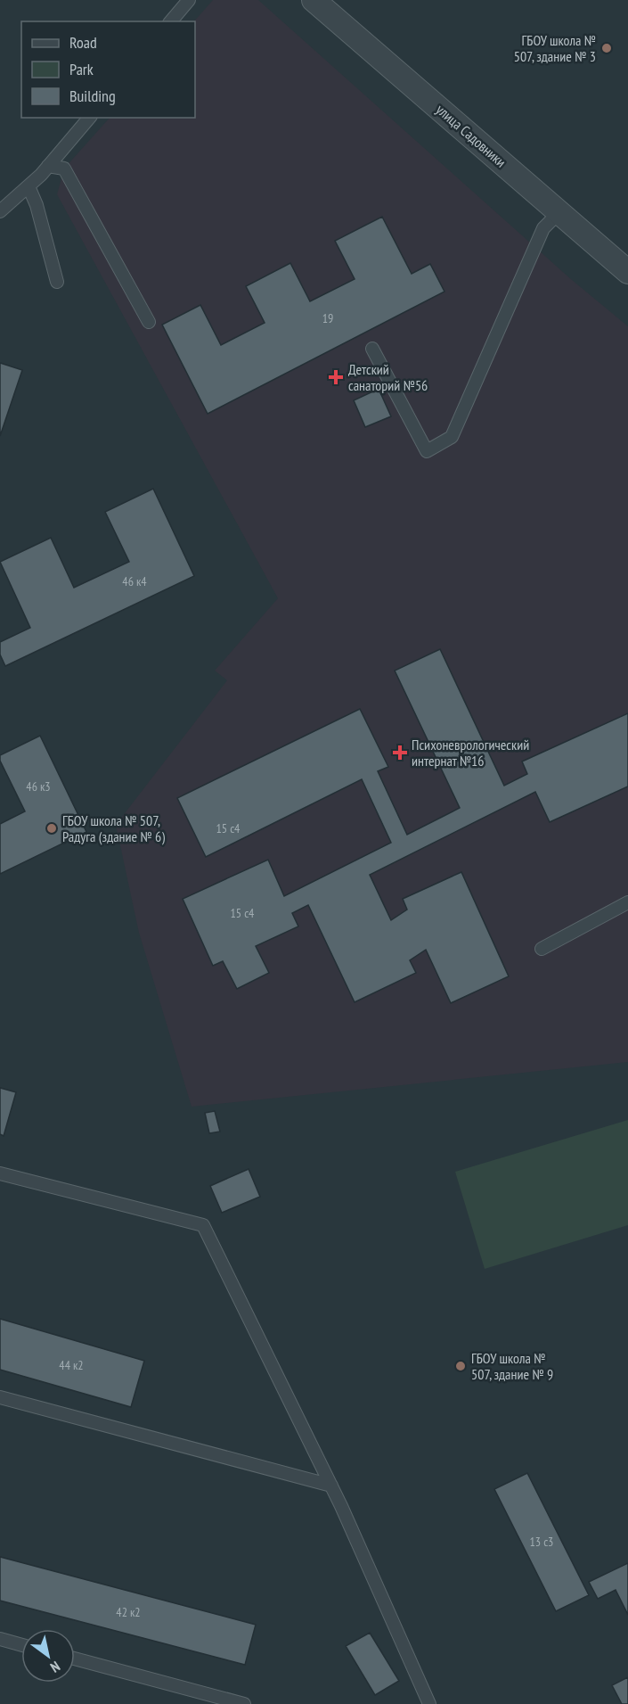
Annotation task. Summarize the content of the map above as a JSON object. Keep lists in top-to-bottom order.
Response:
{
  "streets": {
    "street": ["улица Садовники"]
  },
  "places": {
    "other": ["ГБОУ школа № 507, здание № 3", "ГБОУ школа № 507, Радуга (здание № 6)", "ГБОУ школа № 507, здание № 9"],
    "health": ["Детский санаторий №56", "Психоневрологический интернат №16"]
  },
  "house_numbers": [
    "19",
    "46 к4",
    "46 к3",
    "15 с4",
    "15 с4",
    "44 к2",
    "13 с3",
    "42 к2"
  ],
  "legend": ["Road", "Park", "Building"],
  "north": "bottom right"
}
